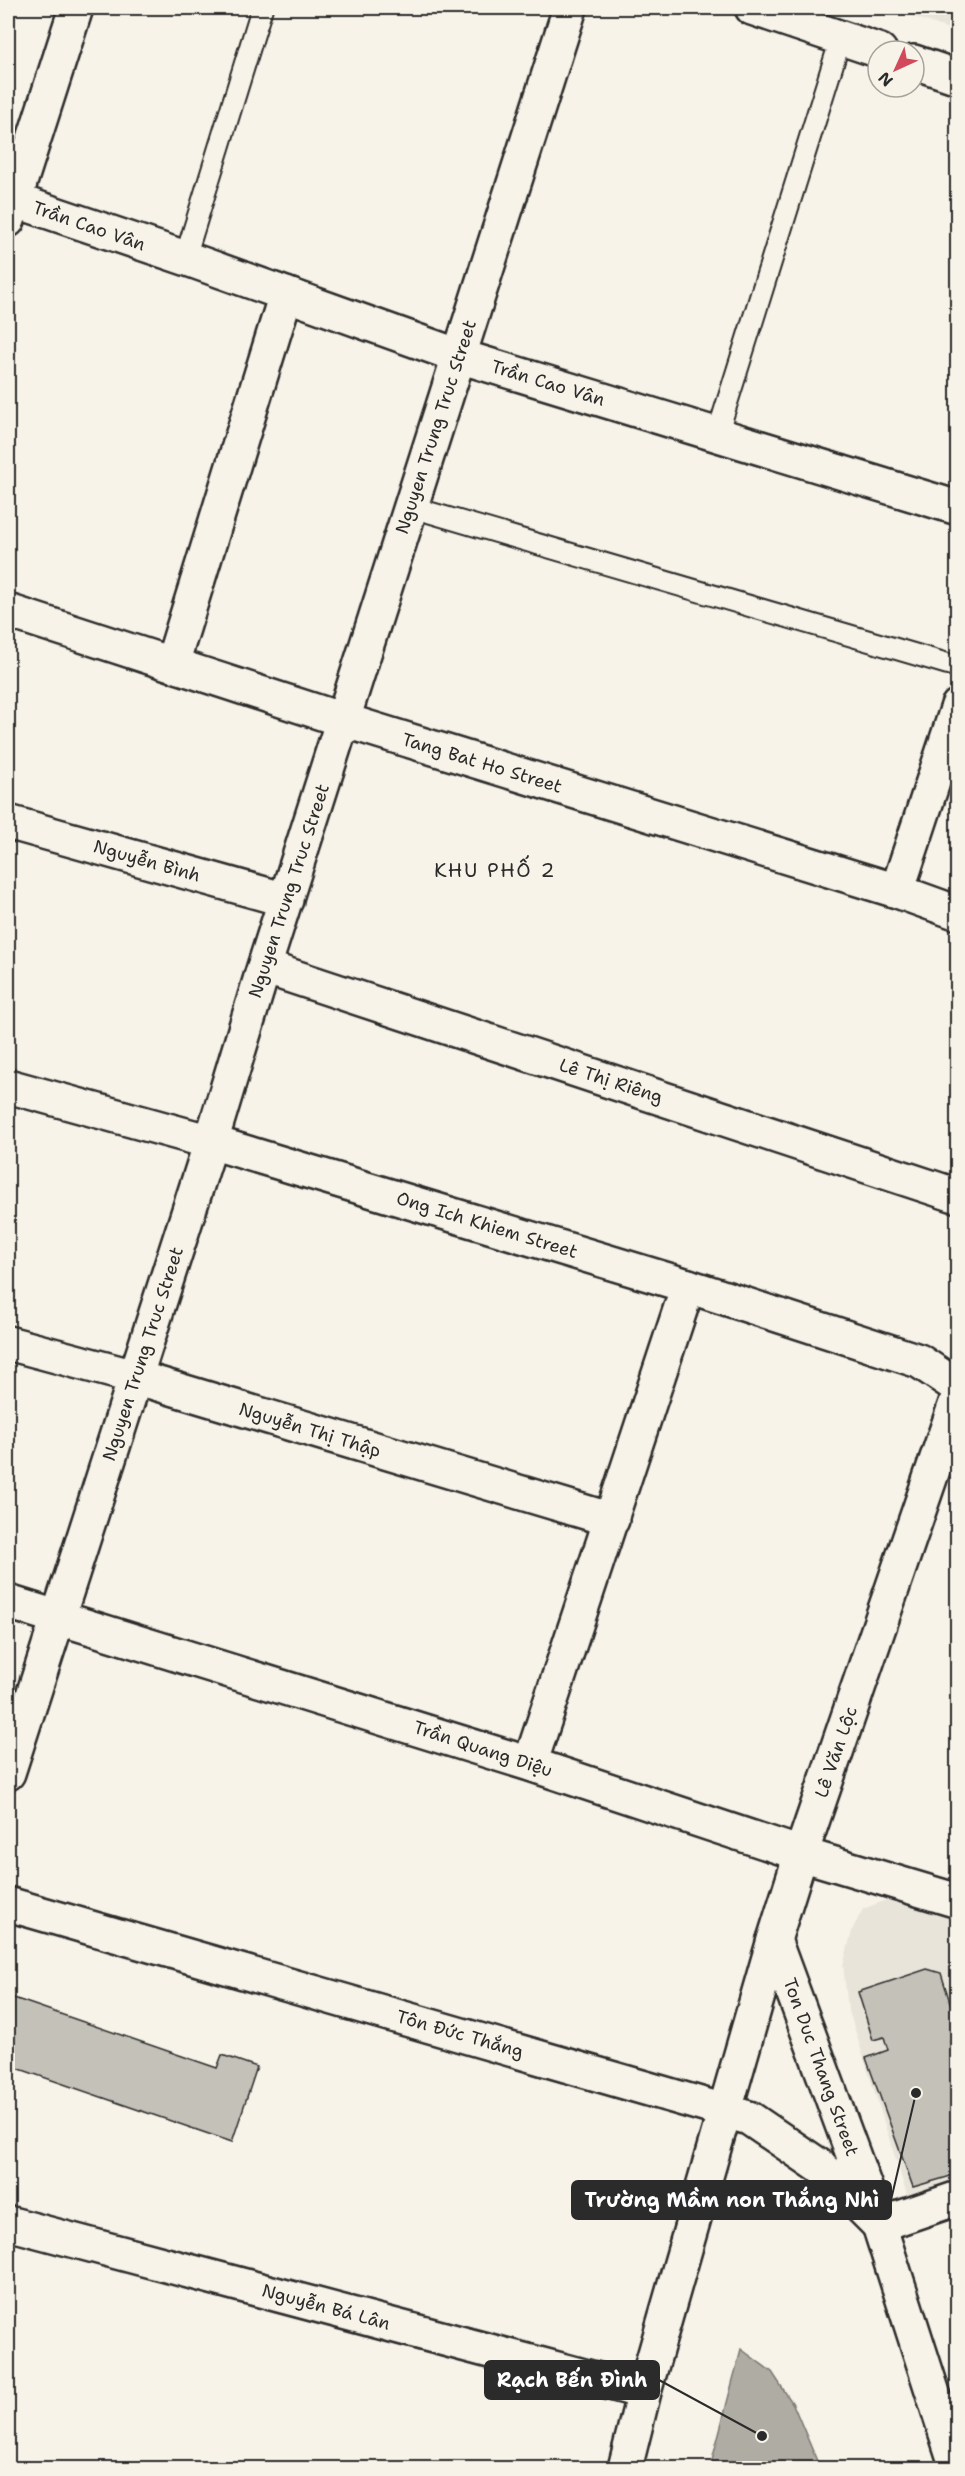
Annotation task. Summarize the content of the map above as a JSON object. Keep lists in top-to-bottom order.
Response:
{
  "streets": {
    "street": [
      "Trần Cao Vân",
      "Nguyen Trung Truc Street",
      "Tang Bat Ho Street",
      "Nguyễn Bình",
      "Lê Thị Riêng",
      "Ong Ich Khiem Street",
      "Nguyễn Thị Thập",
      "Trần Quang Diệu",
      "Lê Văn Lộc",
      "Tôn Đức Thắng",
      "Ton Duc Thang Street",
      "Nguyễn Bá Lân"
    ]
  },
  "crossings": [
    ["Trần Cao Vân", "Nguyen Trung Truc Street"],
    ["Nguyen Trung Truc Street", "Tang Bat Ho Street"],
    ["Nguyen Trung Truc Street", "Nguyễn Bình"],
    ["Nguyen Trung Truc Street", "Lê Thị Riêng"],
    ["Nguyen Trung Truc Street", "Ong Ich Khiem Street"],
    ["Nguyen Trung Truc Street", "Nguyễn Thị Thập"],
    ["Nguyen Trung Truc Street", "Trần Quang Diệu"],
    ["Trần Quang Diệu", "Lê Văn Lộc"],
    ["Lê Văn Lộc", "Tôn Đức Thắng"],
    ["Lê Văn Lộc", "Ton Duc Thang Street"],
    ["Lê Văn Lộc", "Nguyễn Bá Lân"],
    ["Tôn Đức Thắng", "Ton Duc Thang Street"]
  ],
  "districts": ["KHU PHỐ 2"],
  "places": ["Trường Mầm non Thắng Nhì", "Rạch Bến Đình"],
  "north": "bottom left"
}
